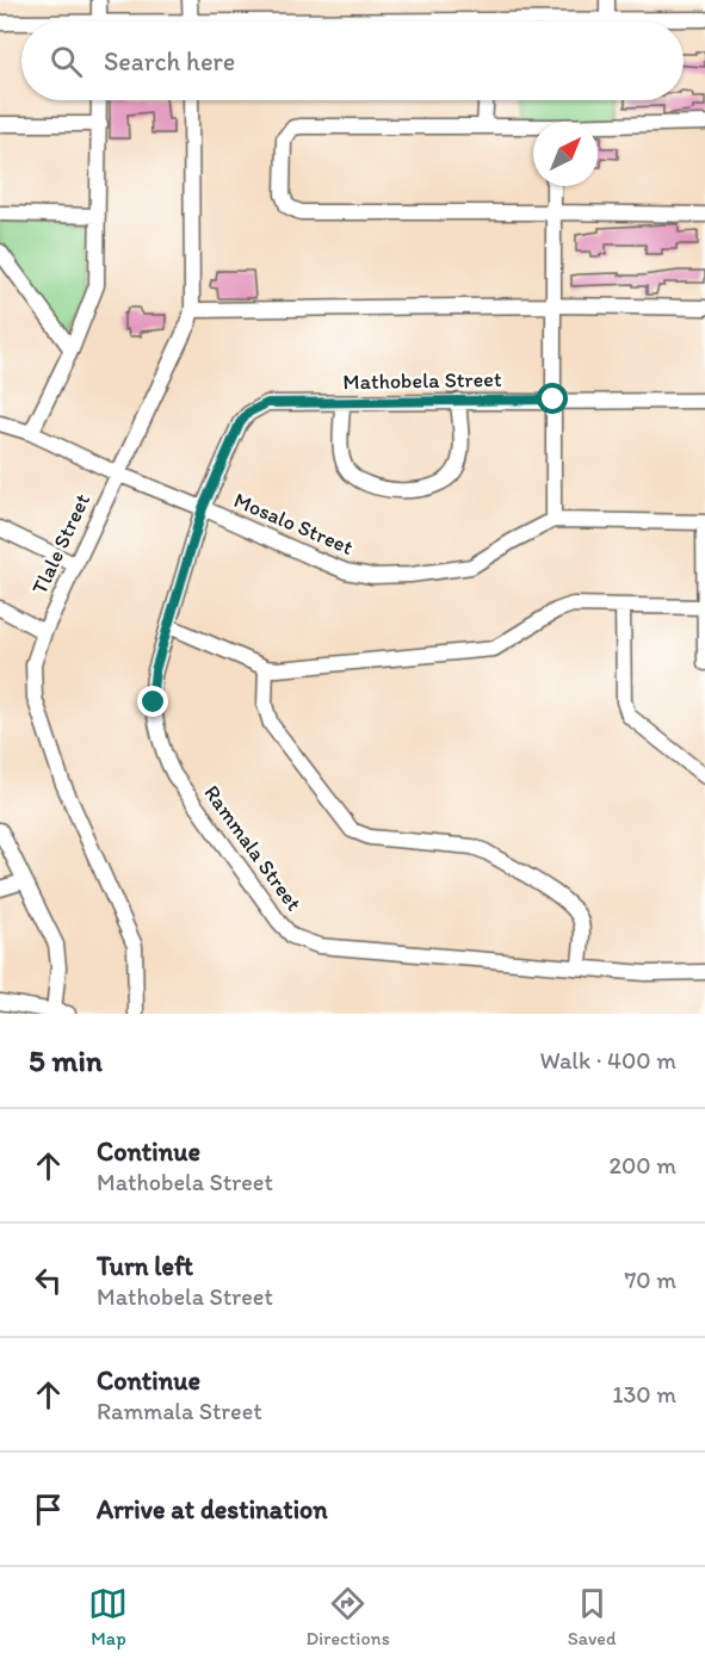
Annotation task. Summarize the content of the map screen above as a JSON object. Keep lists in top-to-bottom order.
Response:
{
  "streets": {
    "street": [
      "Mathobela Street",
      "Mosalo Street",
      "Tlale Street",
      "Rammala Street"
    ]
  },
  "crossings": [
    ["Mathobela Street", "Mosalo Street"],
    ["Mathobela Street", "Rammala Street"],
    ["Mosalo Street", "Tlale Street"],
    ["Mosalo Street", "Rammala Street"]
  ],
  "north": "top right",
  "page": {
    "search": "Search here",
    "heading": ["5 min", "Walk · 400 m"],
    "list": [
      ["Continue", "Mathobela Street", "200 m"],
      ["Turn left", "Mathobela Street", "70 m"],
      ["Continue", "Rammala Street", "130 m"],
      "Arrive at destination"
    ],
    "nav": ["Map", "Directions", "Saved"]
  }
}
